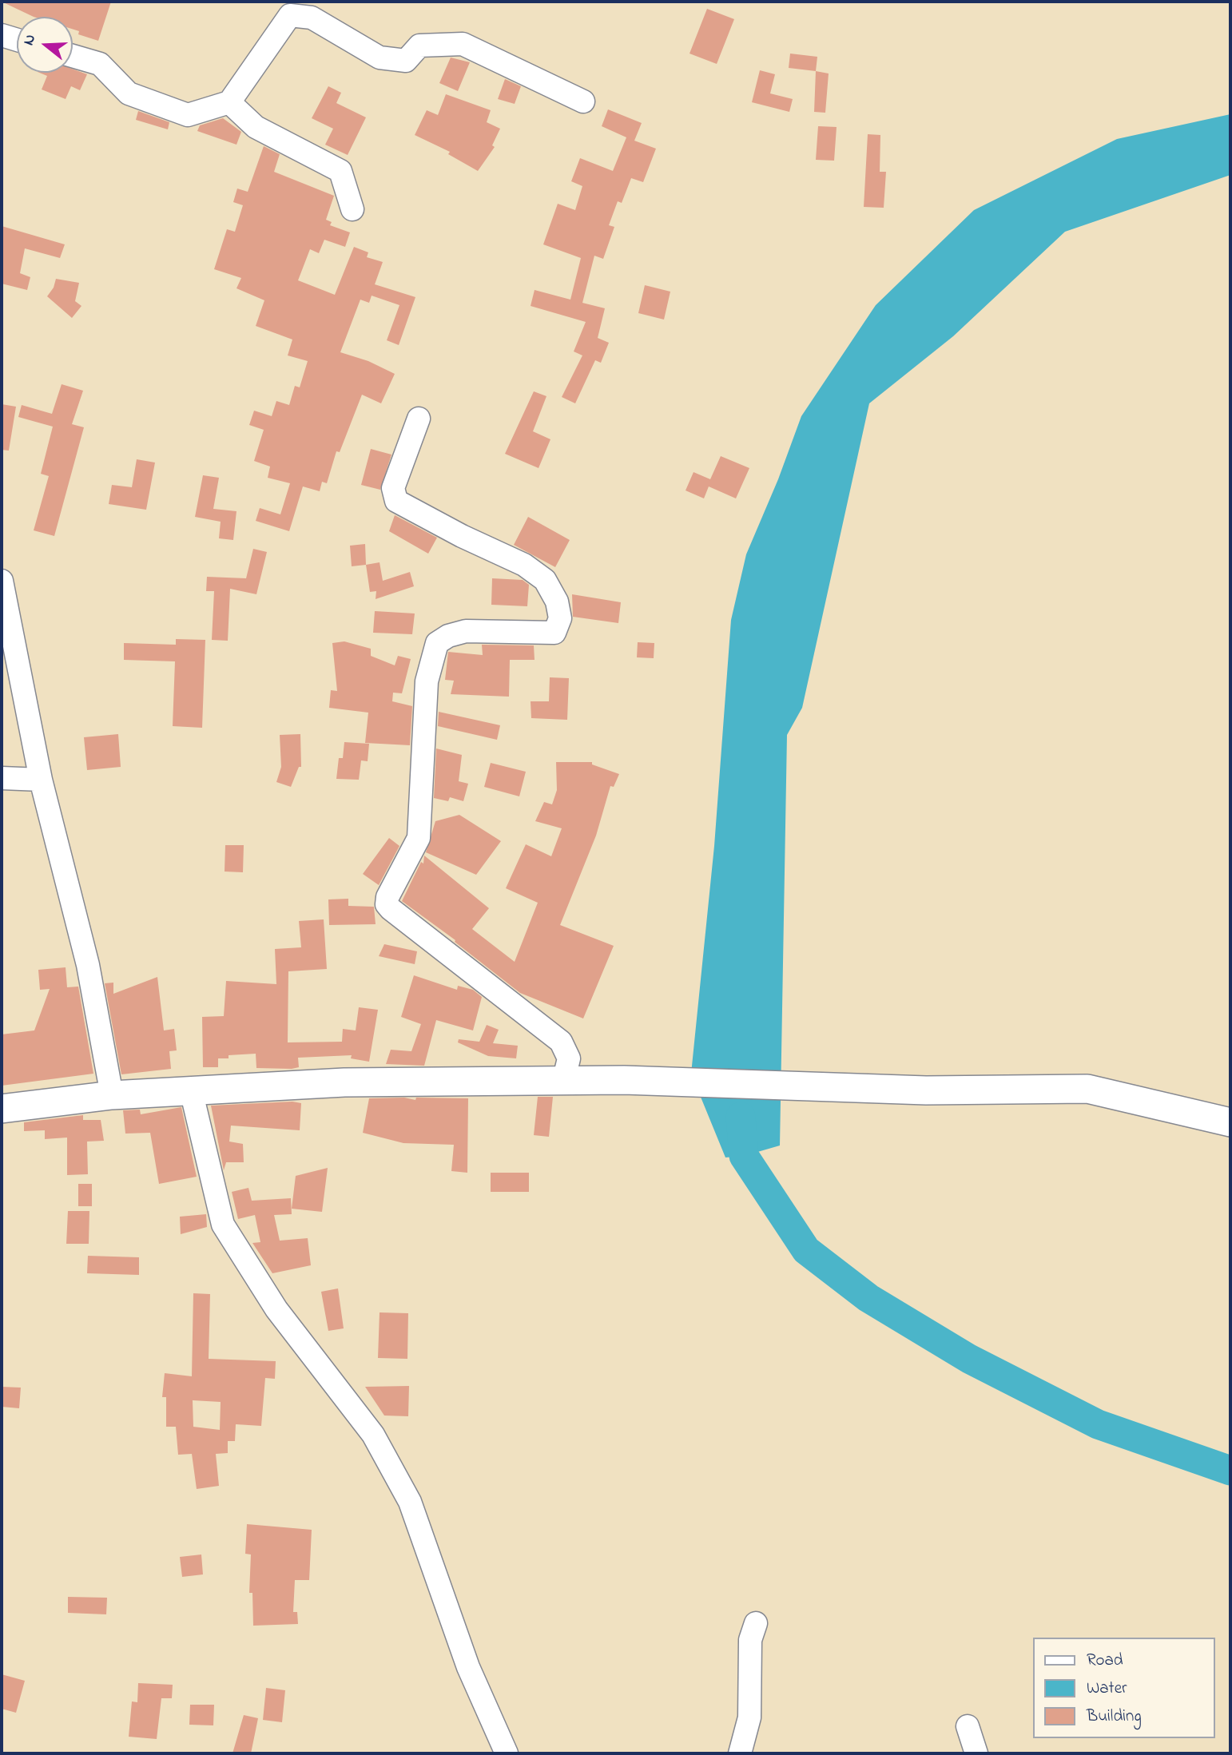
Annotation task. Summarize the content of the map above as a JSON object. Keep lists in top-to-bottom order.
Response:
{
  "legend": ["Road", "Water", "Building"],
  "north": "left"
}
